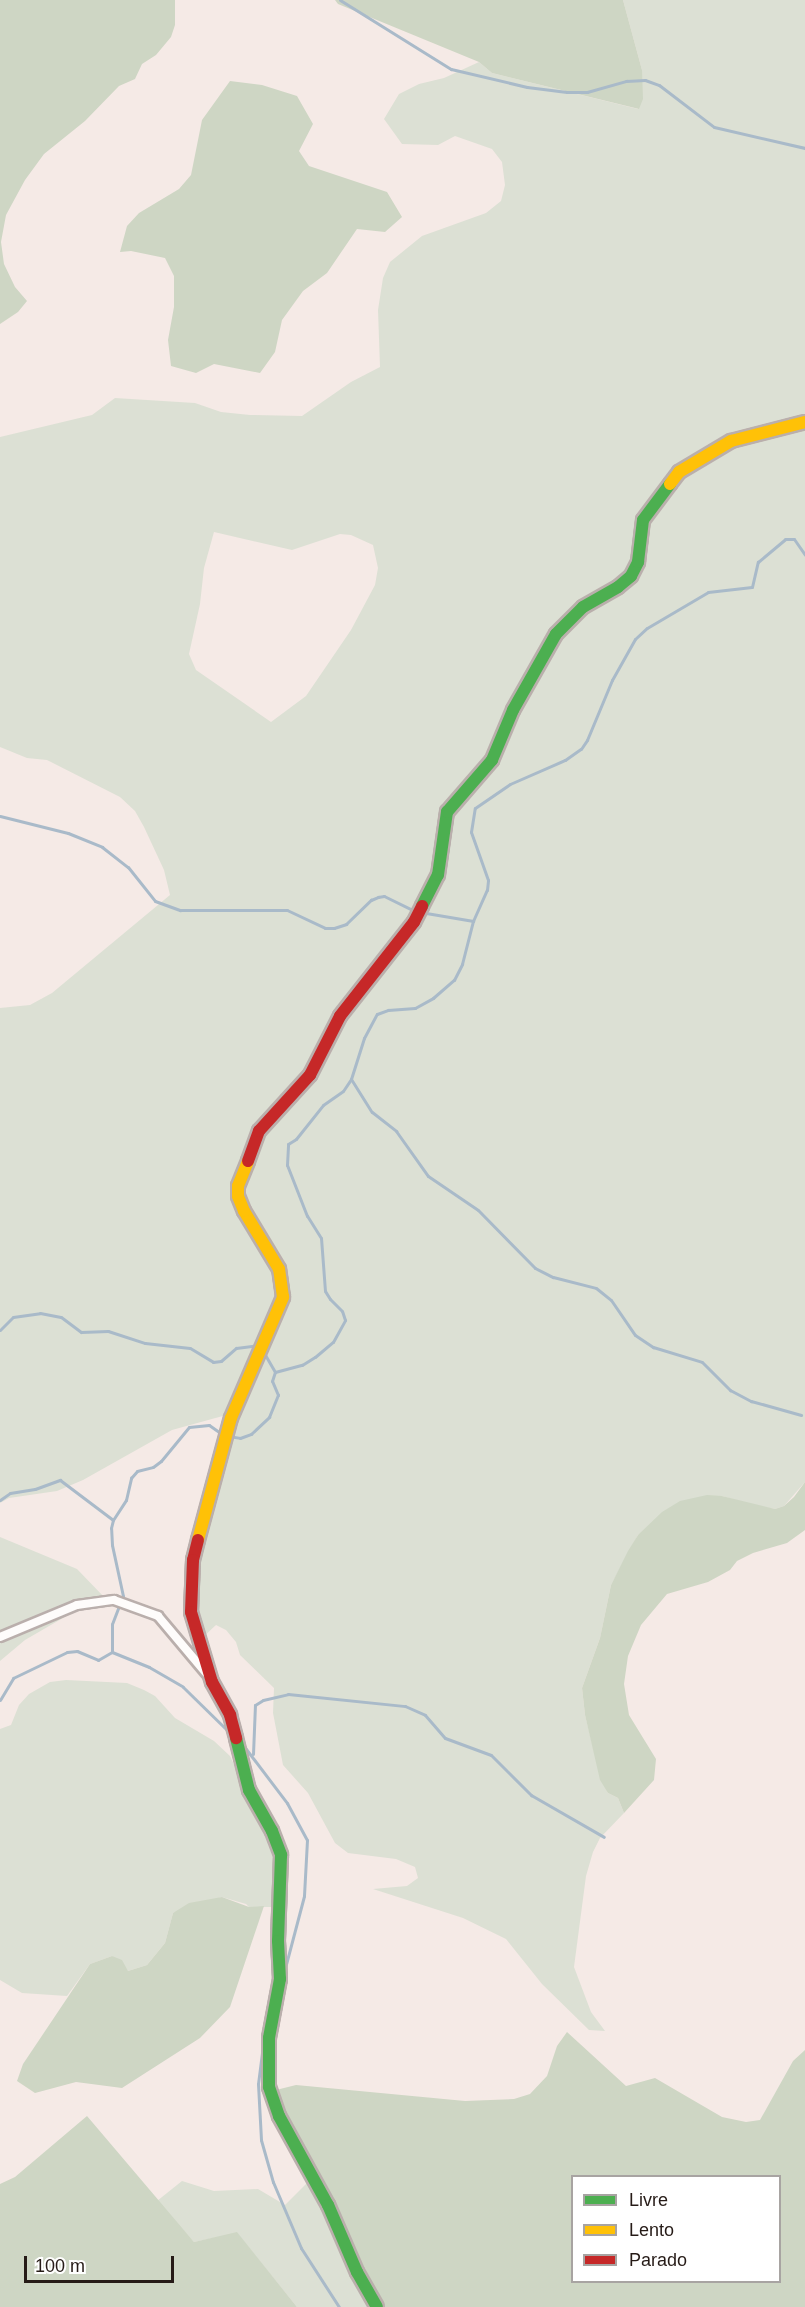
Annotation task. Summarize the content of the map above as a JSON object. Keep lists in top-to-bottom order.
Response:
{
  "legend": ["Livre", "Lento", "Parado"],
  "scale_bar": "100 m"
}
